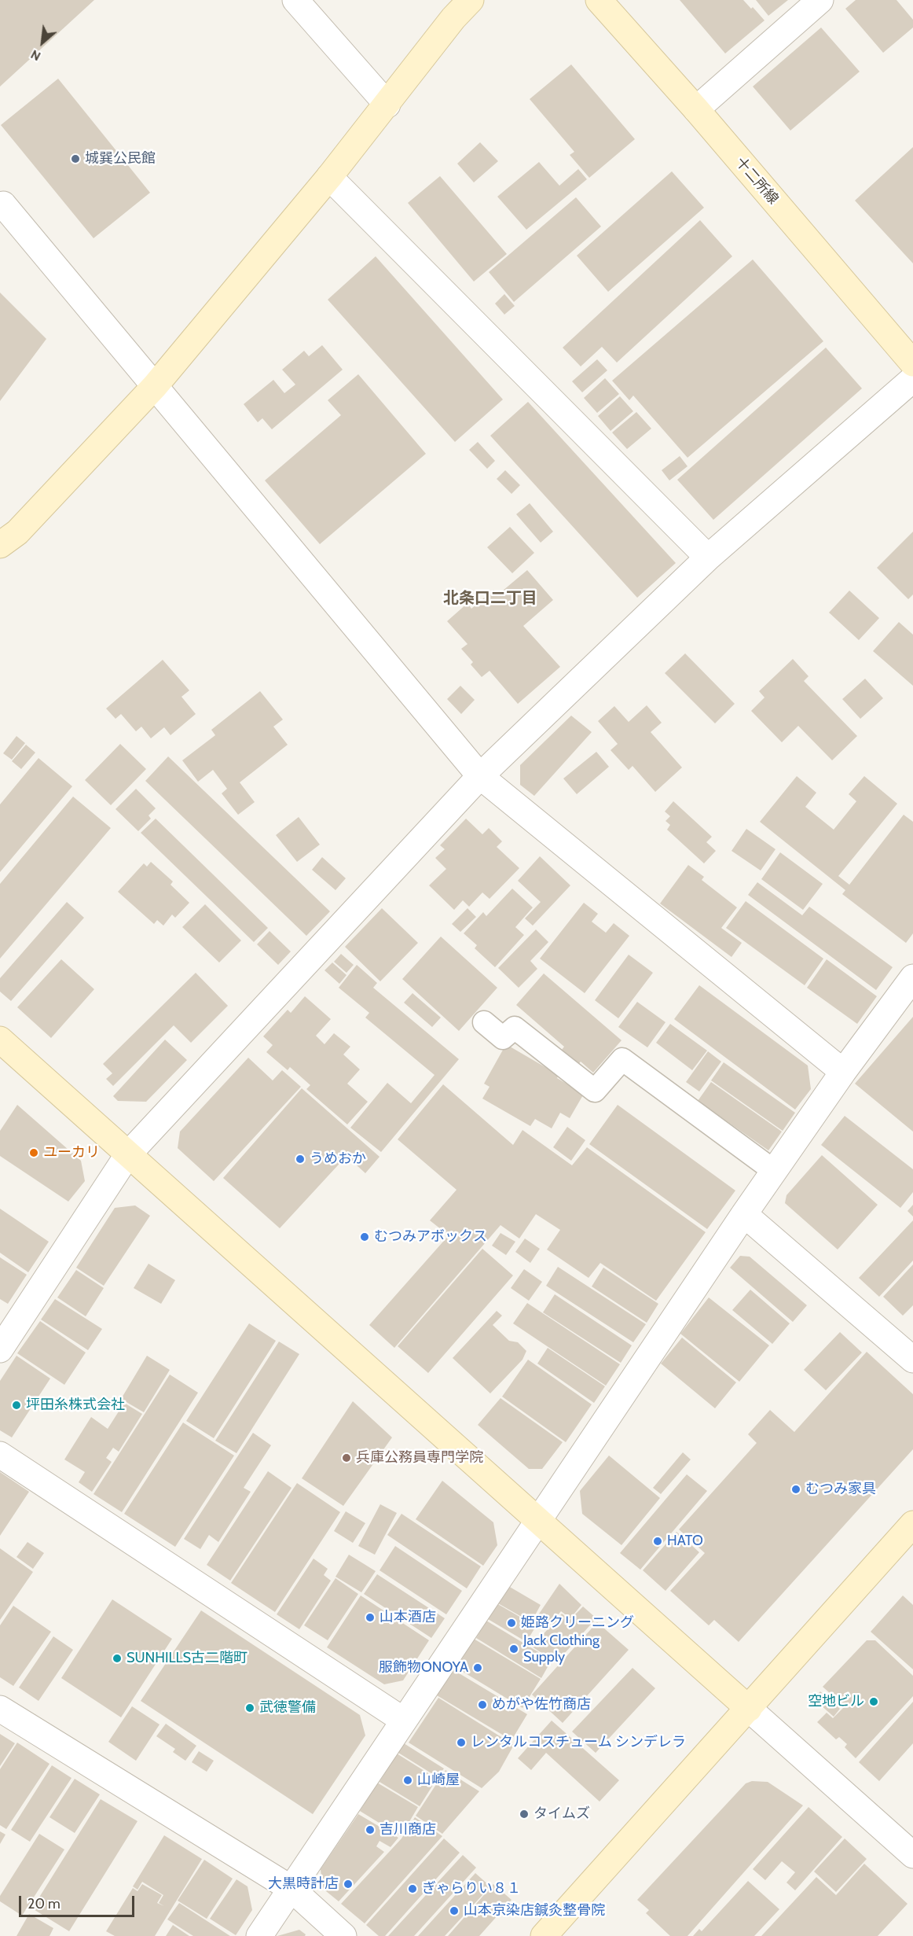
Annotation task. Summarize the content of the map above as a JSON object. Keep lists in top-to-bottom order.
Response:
{
  "streets": {
    "street": ["十二所線"]
  },
  "districts": ["北条口二丁目"],
  "places": [
    "城巽公民館",
    "ユーカリ",
    "うめおか",
    "むつみアボックス",
    "坪田糸株式会社",
    "兵庫公務員専門学院",
    "むつみ家具",
    "HATO",
    "山本酒店",
    "姫路クリーニング",
    "Jack Clothing Supply",
    "SUNHILLS古二階町",
    "服飾物ONOYA",
    "空地ビル",
    "めがや佐竹商店",
    "武徳警備",
    "レンタルコスチューム シンデレラ",
    "山崎屋",
    "タイムズ",
    "吉川商店",
    "大黒時計店",
    "ぎゃらりい８１",
    "山本京染店鍼灸整骨院"
  ],
  "scale_bar": "20 m",
  "north": "bottom left"
}
